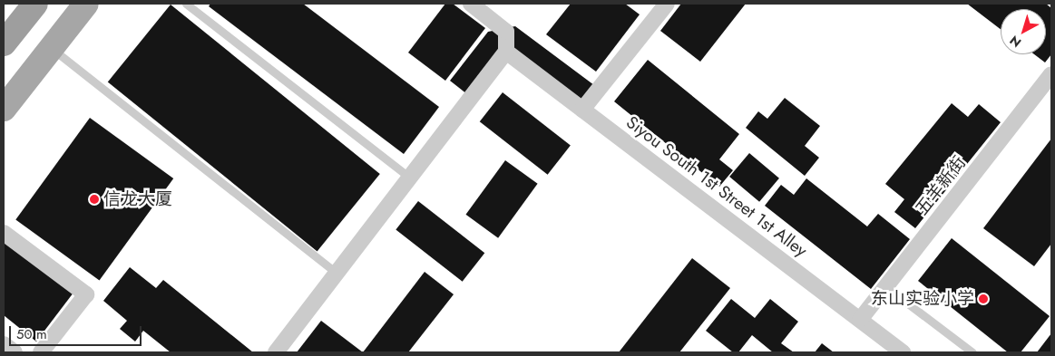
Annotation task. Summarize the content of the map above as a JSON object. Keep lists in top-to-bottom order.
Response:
{
  "streets": {
    "street": ["五羊新街", "Siyou South 1st Street 1st Alley"]
  },
  "crossings": [
    ["五羊新街", "Siyou South 1st Street 1st Alley"]
  ],
  "places": ["信龙大厦", "东山实验小学"],
  "scale_bar": "50 m",
  "north": "bottom left"
}
